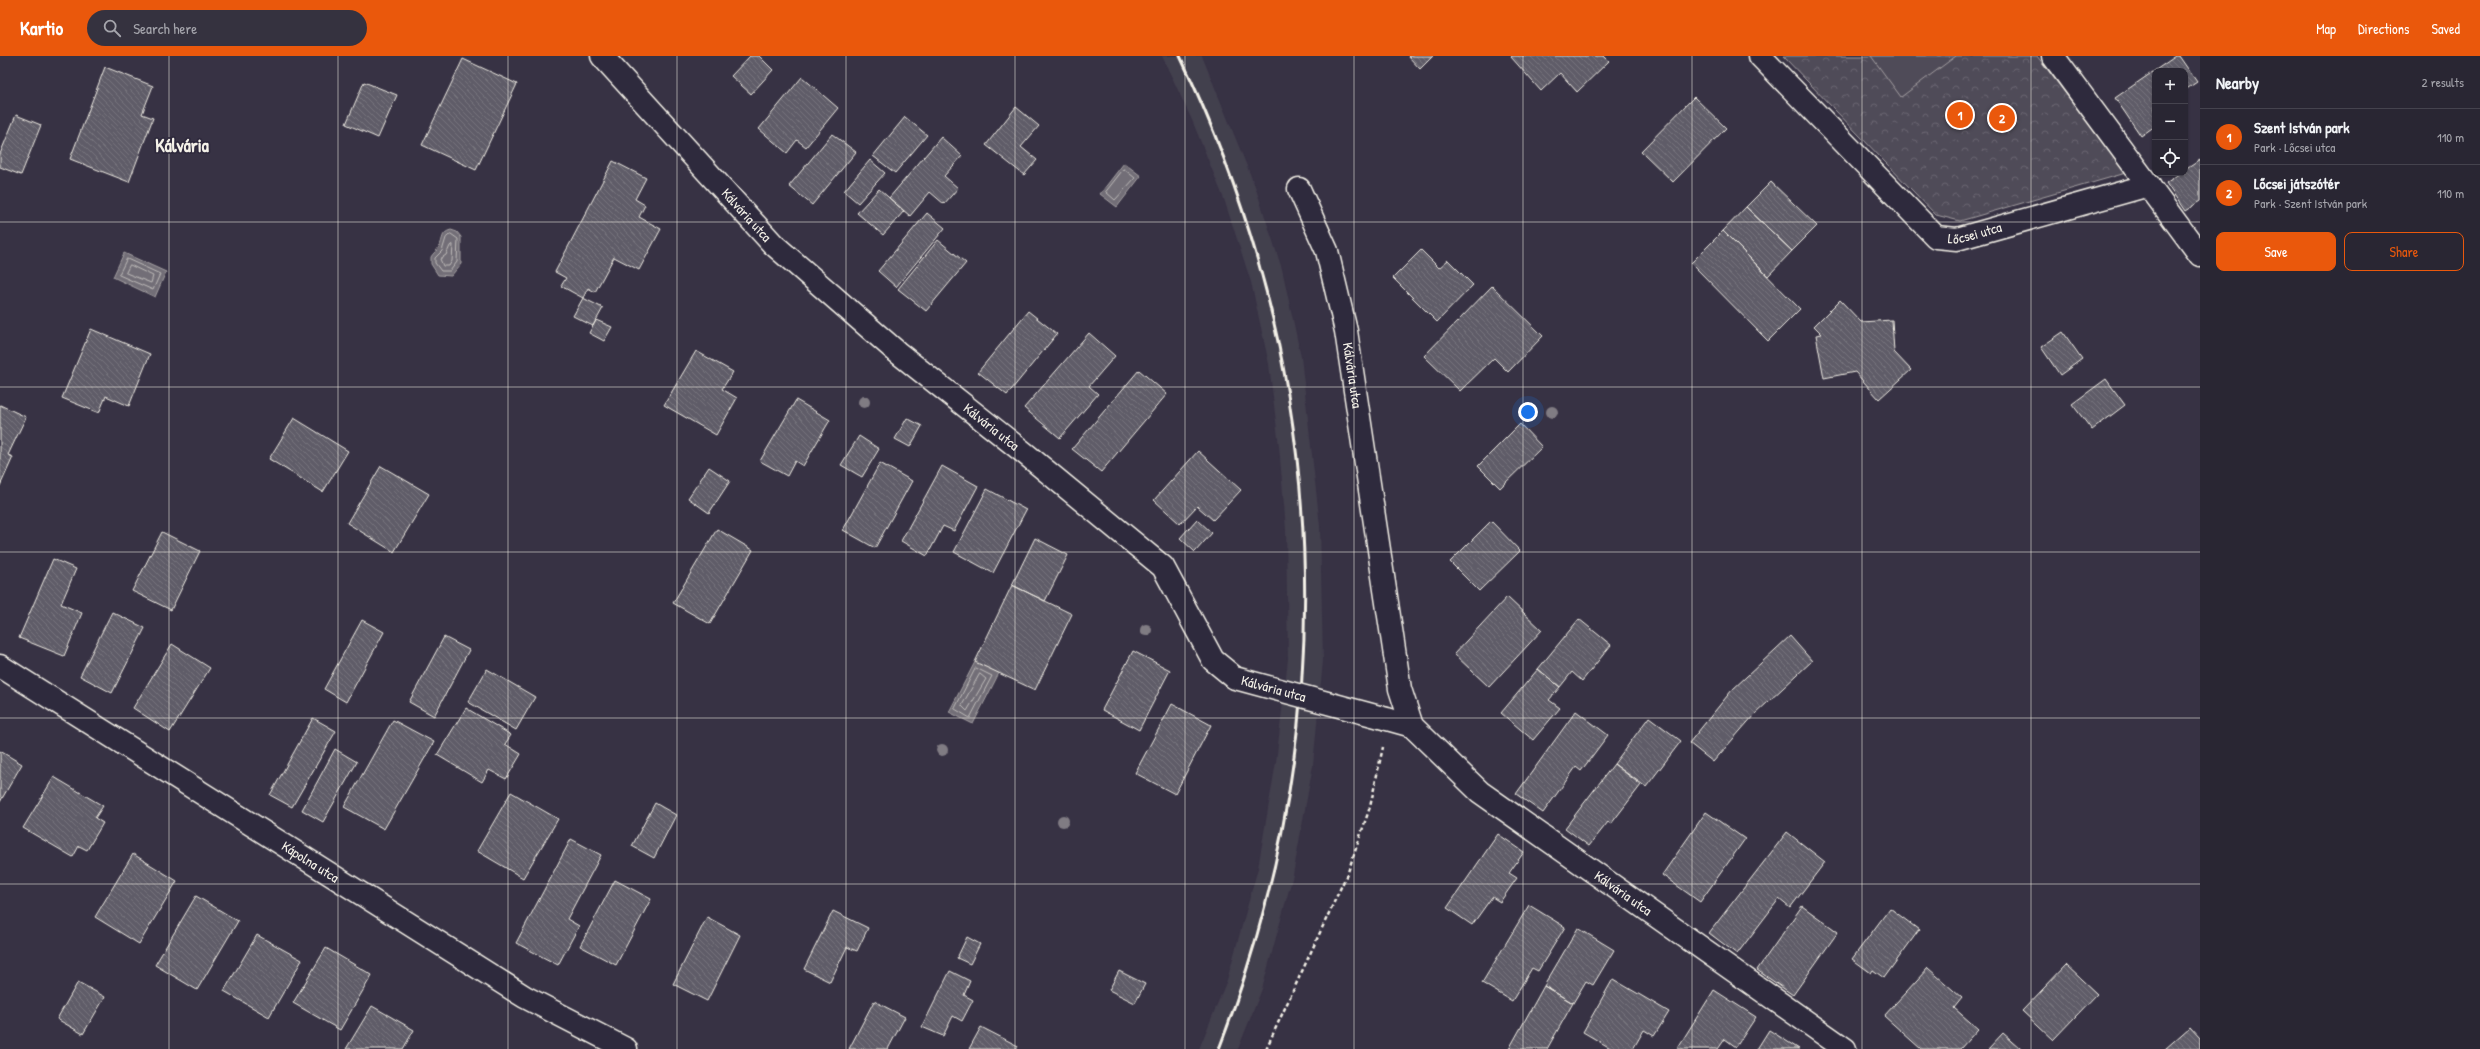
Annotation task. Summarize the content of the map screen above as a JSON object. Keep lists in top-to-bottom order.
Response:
{
  "streets": {
    "street": ["Kálvária utca", "Lőcsei utca", "Kápolna utca"]
  },
  "districts": ["Kálvária"],
  "page": {
    "header": "Kartio",
    "search": "Search here",
    "nav": ["Map", "Directions", "Saved"],
    "heading": ["Nearby", "2 results"],
    "map_buttons": ["+", "−"],
    "pins": ["1", "2"],
    "list": [
      {
        "mark": "1",
        "name": "Szent István park",
        "note": "Park · Lőcsei utca",
        "value": "110 m"
      },
      {
        "mark": "2",
        "name": "Lőcsei játszótér",
        "note": "Park · Szent István park",
        "value": "110 m"
      }
    ],
    "buttons": ["Save", "Share"]
  }
}
